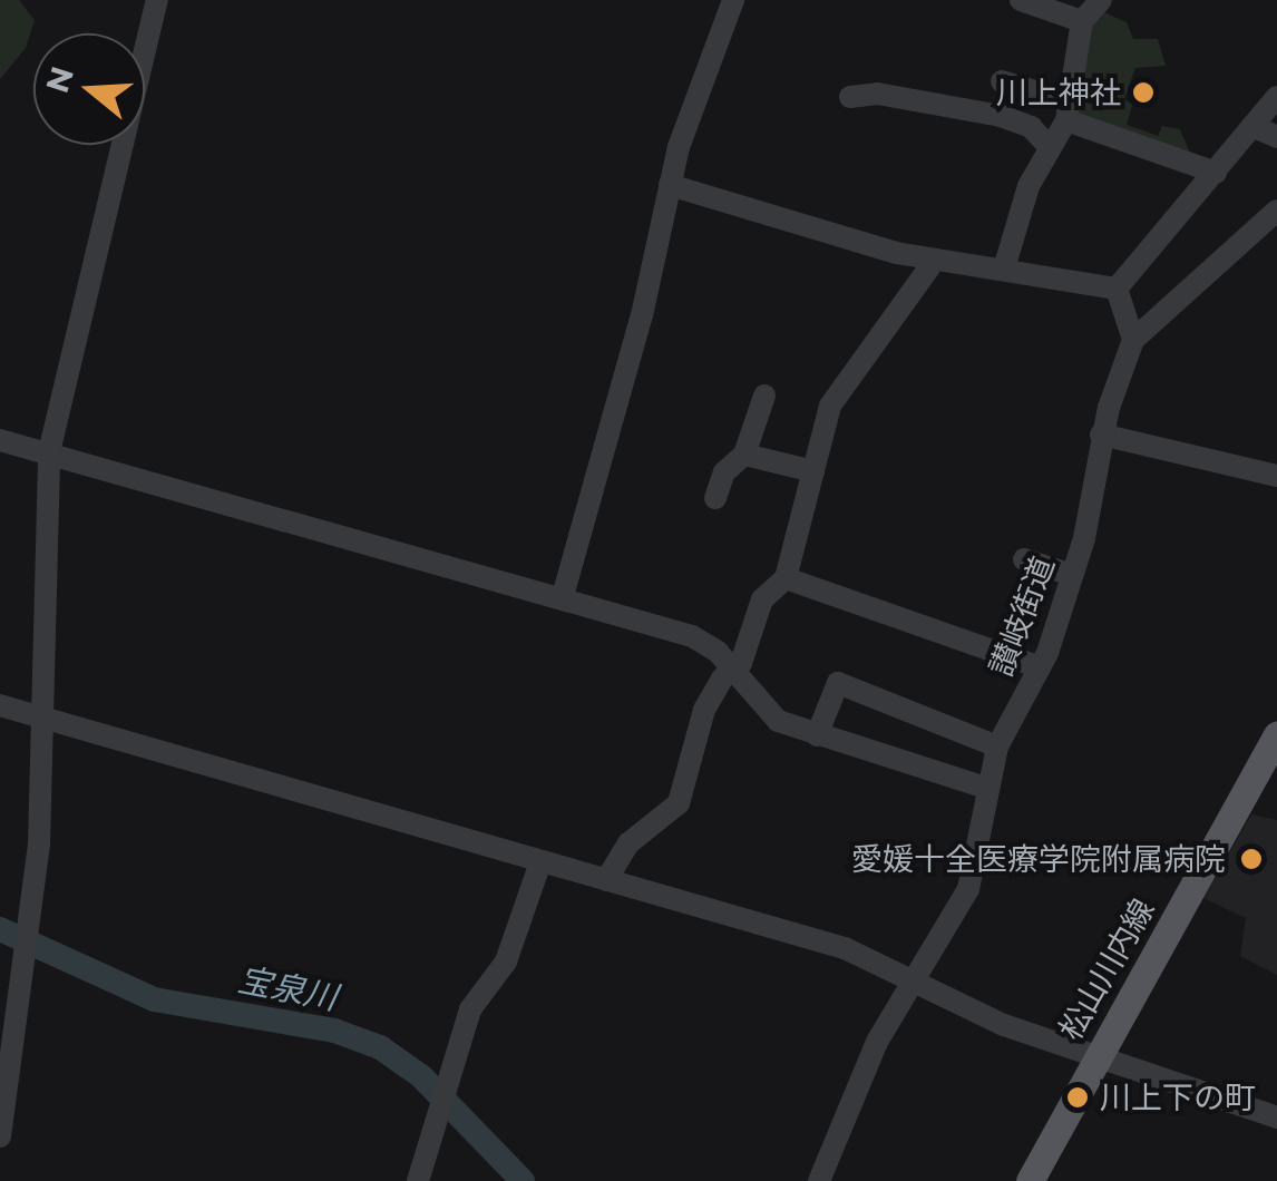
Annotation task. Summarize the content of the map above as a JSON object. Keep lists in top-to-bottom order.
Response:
{
  "streets": {
    "main road": ["松山川内線"],
    "street": ["讃岐街道"]
  },
  "water": ["宝泉川"],
  "places": ["川上神社", "愛媛十全医療学院附属病院", "川上下の町"],
  "north": "left"
}
